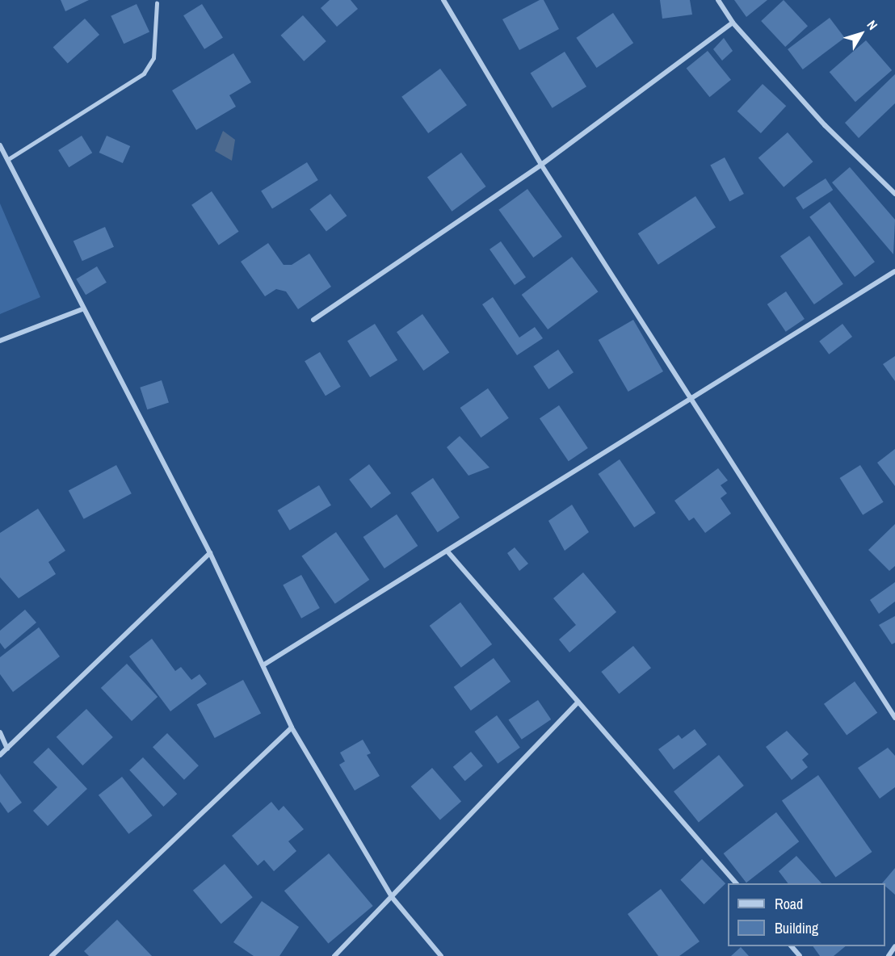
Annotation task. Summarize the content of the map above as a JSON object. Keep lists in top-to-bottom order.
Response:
{
  "legend": ["Road", "Building"],
  "north": "top right"
}
